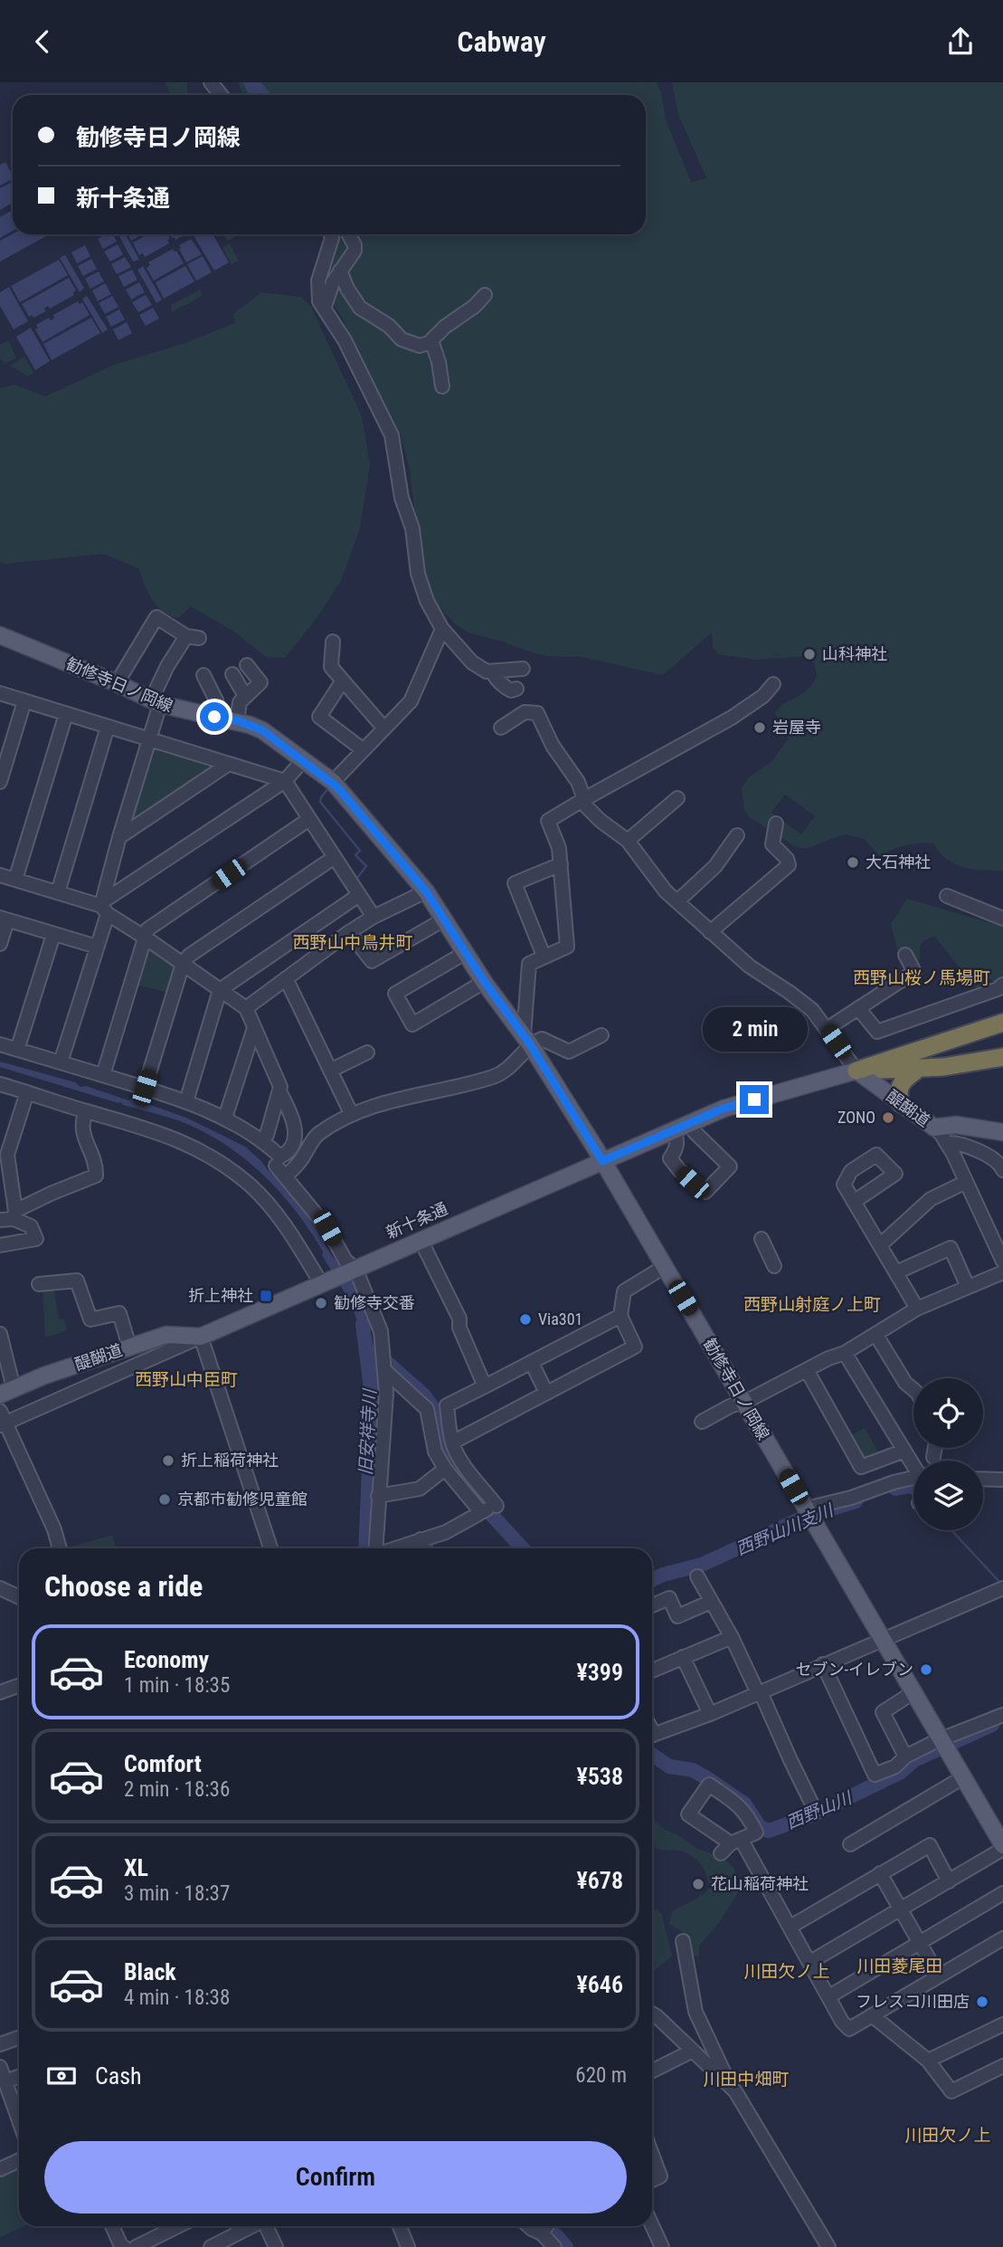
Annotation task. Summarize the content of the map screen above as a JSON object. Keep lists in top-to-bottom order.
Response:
{
  "streets": {
    "main road": ["勧修寺日ノ岡線", "醍醐道", "新十条通"]
  },
  "crossings": [
    ["勧修寺日ノ岡線", "新十条通"],
    ["醍醐道", "新十条通"]
  ],
  "districts": [
    "西野山中鳥井町",
    "西野山桜ノ馬場町",
    "西野山射庭ノ上町",
    "西野山中臣町",
    "川田菱尾田",
    "川田欠ノ上",
    "川田中畑町",
    "川田欠ノ上"
  ],
  "water": ["旧安祥寺川", "西野山川支川", "西野山川"],
  "places": {
    "other": [
      "山科神社",
      "岩屋寺",
      "大石神社",
      "ZONO",
      "勧修寺交番",
      "Via301",
      "折上稲荷神社",
      "京都市勧修児童館",
      "セブン-イレブン",
      "花山稲荷神社",
      "フレスコ川田店"
    ],
    "transit": ["折上神社"]
  },
  "page": {
    "header": "Cabway",
    "banner": ["勧修寺日ノ岡線", "新十条通"],
    "bubble": "2 min",
    "heading": "Choose a ride",
    "list": [
      {
        "name": "Economy",
        "note": "1 min · 18:35",
        "value": "¥399"
      },
      {
        "name": "Comfort",
        "note": "2 min · 18:36",
        "value": "¥538"
      },
      {
        "name": "XL",
        "note": "3 min · 18:37",
        "value": "¥678"
      },
      {
        "name": "Black",
        "note": "4 min · 18:38",
        "value": "¥646"
      }
    ],
    "pay": ["Cash", "620 m"],
    "buttons": "Confirm"
  }
}
